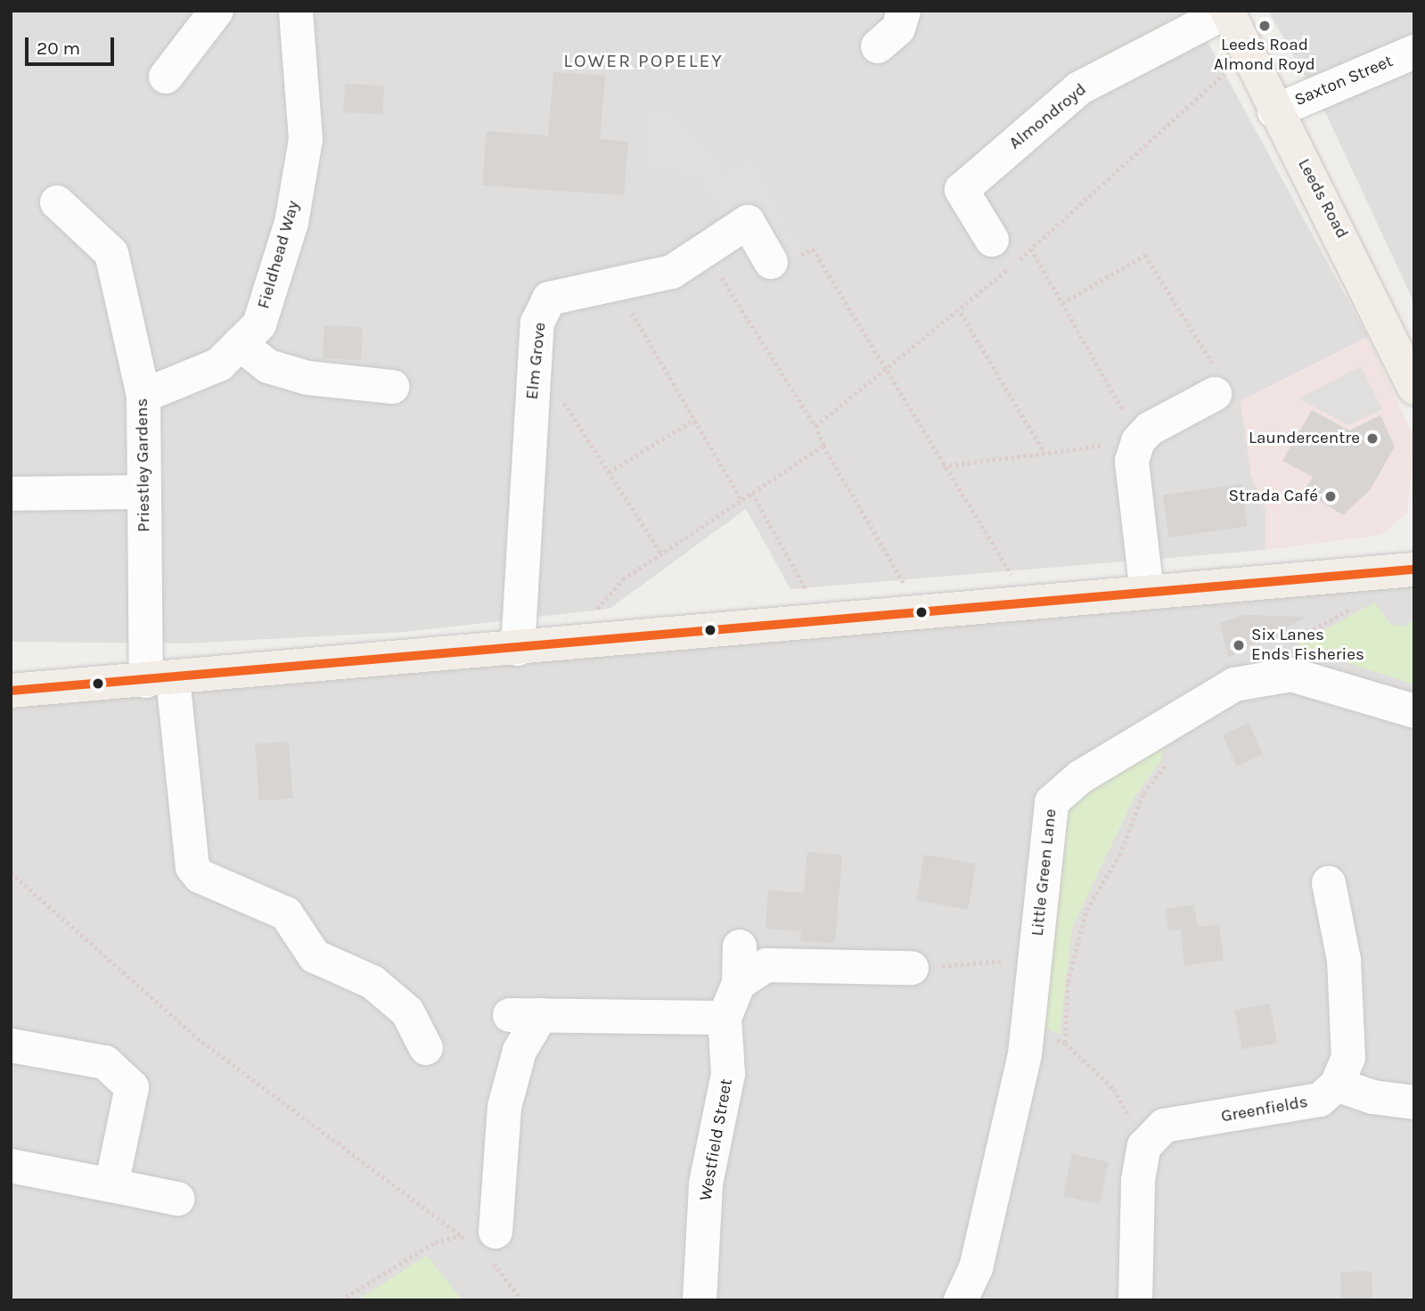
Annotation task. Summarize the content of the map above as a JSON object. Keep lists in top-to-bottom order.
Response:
{
  "streets": {
    "main road": ["Leeds Road"],
    "street": [
      "Saxton Street",
      "Almondroyd",
      "Fieldhead Way",
      "Elm Grove",
      "Priestley Gardens",
      "Little Green Lane",
      "Greenfields",
      "Westfield Street"
    ]
  },
  "crossings": [
    ["Saxton Street", "Leeds Road"],
    ["Almondroyd", "Leeds Road"],
    ["Fieldhead Way", "Priestley Gardens"]
  ],
  "districts": ["LOWER POPELEY"],
  "places": [
    "Leeds Road Almond Royd",
    "Laundercentre",
    "Strada Café",
    "Six Lanes Ends Fisheries"
  ],
  "scale_bar": "20 m"
}
